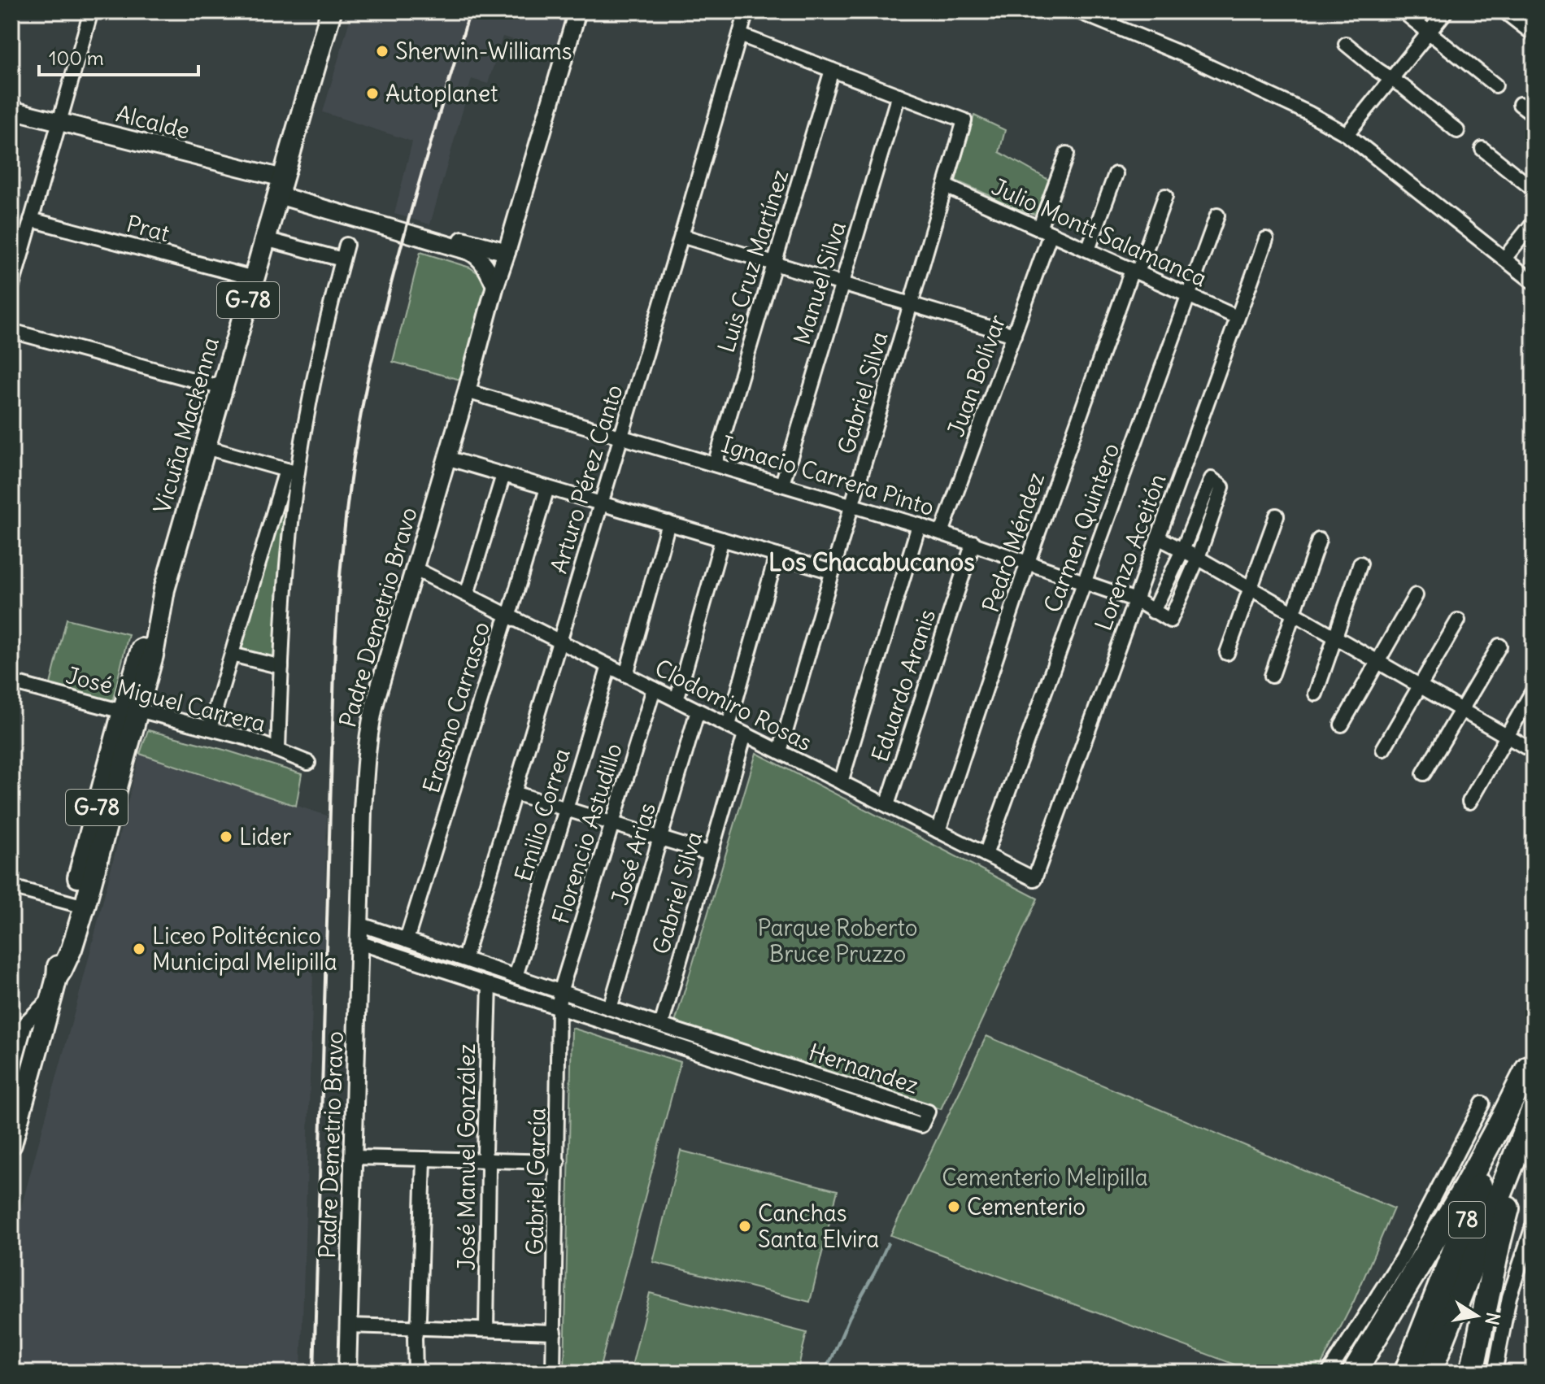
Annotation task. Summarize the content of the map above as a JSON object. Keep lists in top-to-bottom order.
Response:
{
  "streets": {
    "highway": ["78"],
    "main road": ["G-78", "Vicuña Mackenna"],
    "street": [
      "Alcalde",
      "Prat",
      "Julio Montt Salamanca",
      "Luis Cruz Martínez",
      "Manuel Silva",
      "Juan Bolívar",
      "Gabriel Silva",
      "Ignacio Carrera Pinto",
      "Arturo Pérez Canto",
      "Carmen Quintero",
      "Pedro Méndez",
      "Lorenzo Aceitón",
      "Padre Demetrio Bravo",
      "Eduardo Aranis",
      "José Miguel Carrera",
      "Clodomiro Rosas",
      "Erasmo Carrasco",
      "Emilio Correa",
      "Florencio Astudillo",
      "José Arias",
      "Hernandez",
      "José Manuel González",
      "Gabriel García"
    ]
  },
  "crossings": [
    ["Alcalde", "Vicuña Mackenna"],
    ["Alcalde", "Padre Demetrio Bravo"],
    ["Prat", "Vicuña Mackenna"],
    ["Julio Montt Salamanca", "Juan Bolívar"],
    ["Julio Montt Salamanca", "Gabriel Silva"],
    ["Julio Montt Salamanca", "Carmen Quintero"],
    ["Julio Montt Salamanca", "Pedro Méndez"],
    ["Julio Montt Salamanca", "Lorenzo Aceitón"],
    ["Luis Cruz Martínez", "Ignacio Carrera Pinto"],
    ["Manuel Silva", "Gabriel Silva"],
    ["Manuel Silva", "Ignacio Carrera Pinto"],
    ["Juan Bolívar", "Ignacio Carrera Pinto"],
    ["Gabriel Silva", "Ignacio Carrera Pinto"],
    ["Gabriel Silva", "Clodomiro Rosas"],
    ["Gabriel Silva", "Hernandez"],
    ["Vicuña Mackenna", "José Miguel Carrera"],
    ["Ignacio Carrera Pinto", "Arturo Pérez Canto"],
    ["Ignacio Carrera Pinto", "Carmen Quintero"],
    ["Ignacio Carrera Pinto", "Pedro Méndez"],
    ["Ignacio Carrera Pinto", "Lorenzo Aceitón"],
    ["Ignacio Carrera Pinto", "Padre Demetrio Bravo"],
    ["Ignacio Carrera Pinto", "Eduardo Aranis"],
    ["Arturo Pérez Canto", "Clodomiro Rosas"],
    ["Arturo Pérez Canto", "Hernandez"],
    ["Carmen Quintero", "Clodomiro Rosas"],
    ["Pedro Méndez", "Clodomiro Rosas"],
    ["Lorenzo Aceitón", "Clodomiro Rosas"],
    ["Padre Demetrio Bravo", "Clodomiro Rosas"],
    ["Padre Demetrio Bravo", "Hernandez"],
    ["Eduardo Aranis", "Clodomiro Rosas"],
    ["Clodomiro Rosas", "Erasmo Carrasco"],
    ["Clodomiro Rosas", "Emilio Correa"],
    ["Clodomiro Rosas", "Florencio Astudillo"],
    ["Clodomiro Rosas", "José Arias"],
    ["Erasmo Carrasco", "Hernandez"],
    ["Emilio Correa", "Hernandez"],
    ["Florencio Astudillo", "Hernandez"],
    ["Florencio Astudillo", "Gabriel García"],
    ["José Arias", "Hernandez"],
    ["Hernandez", "José Manuel González"],
    ["Hernandez", "Gabriel García"]
  ],
  "districts": ["Los Chacabucanos"],
  "parks": ["Parque Roberto Bruce Pruzzo", "Cementerio Melipilla"],
  "places": [
    "Sherwin-Williams",
    "Autoplanet",
    "Lider",
    "Liceo Politécnico Municipal Melipilla",
    "Cementerio",
    "Canchas Santa Elvira"
  ],
  "scale_bar": "100 m",
  "north": "right"
}
